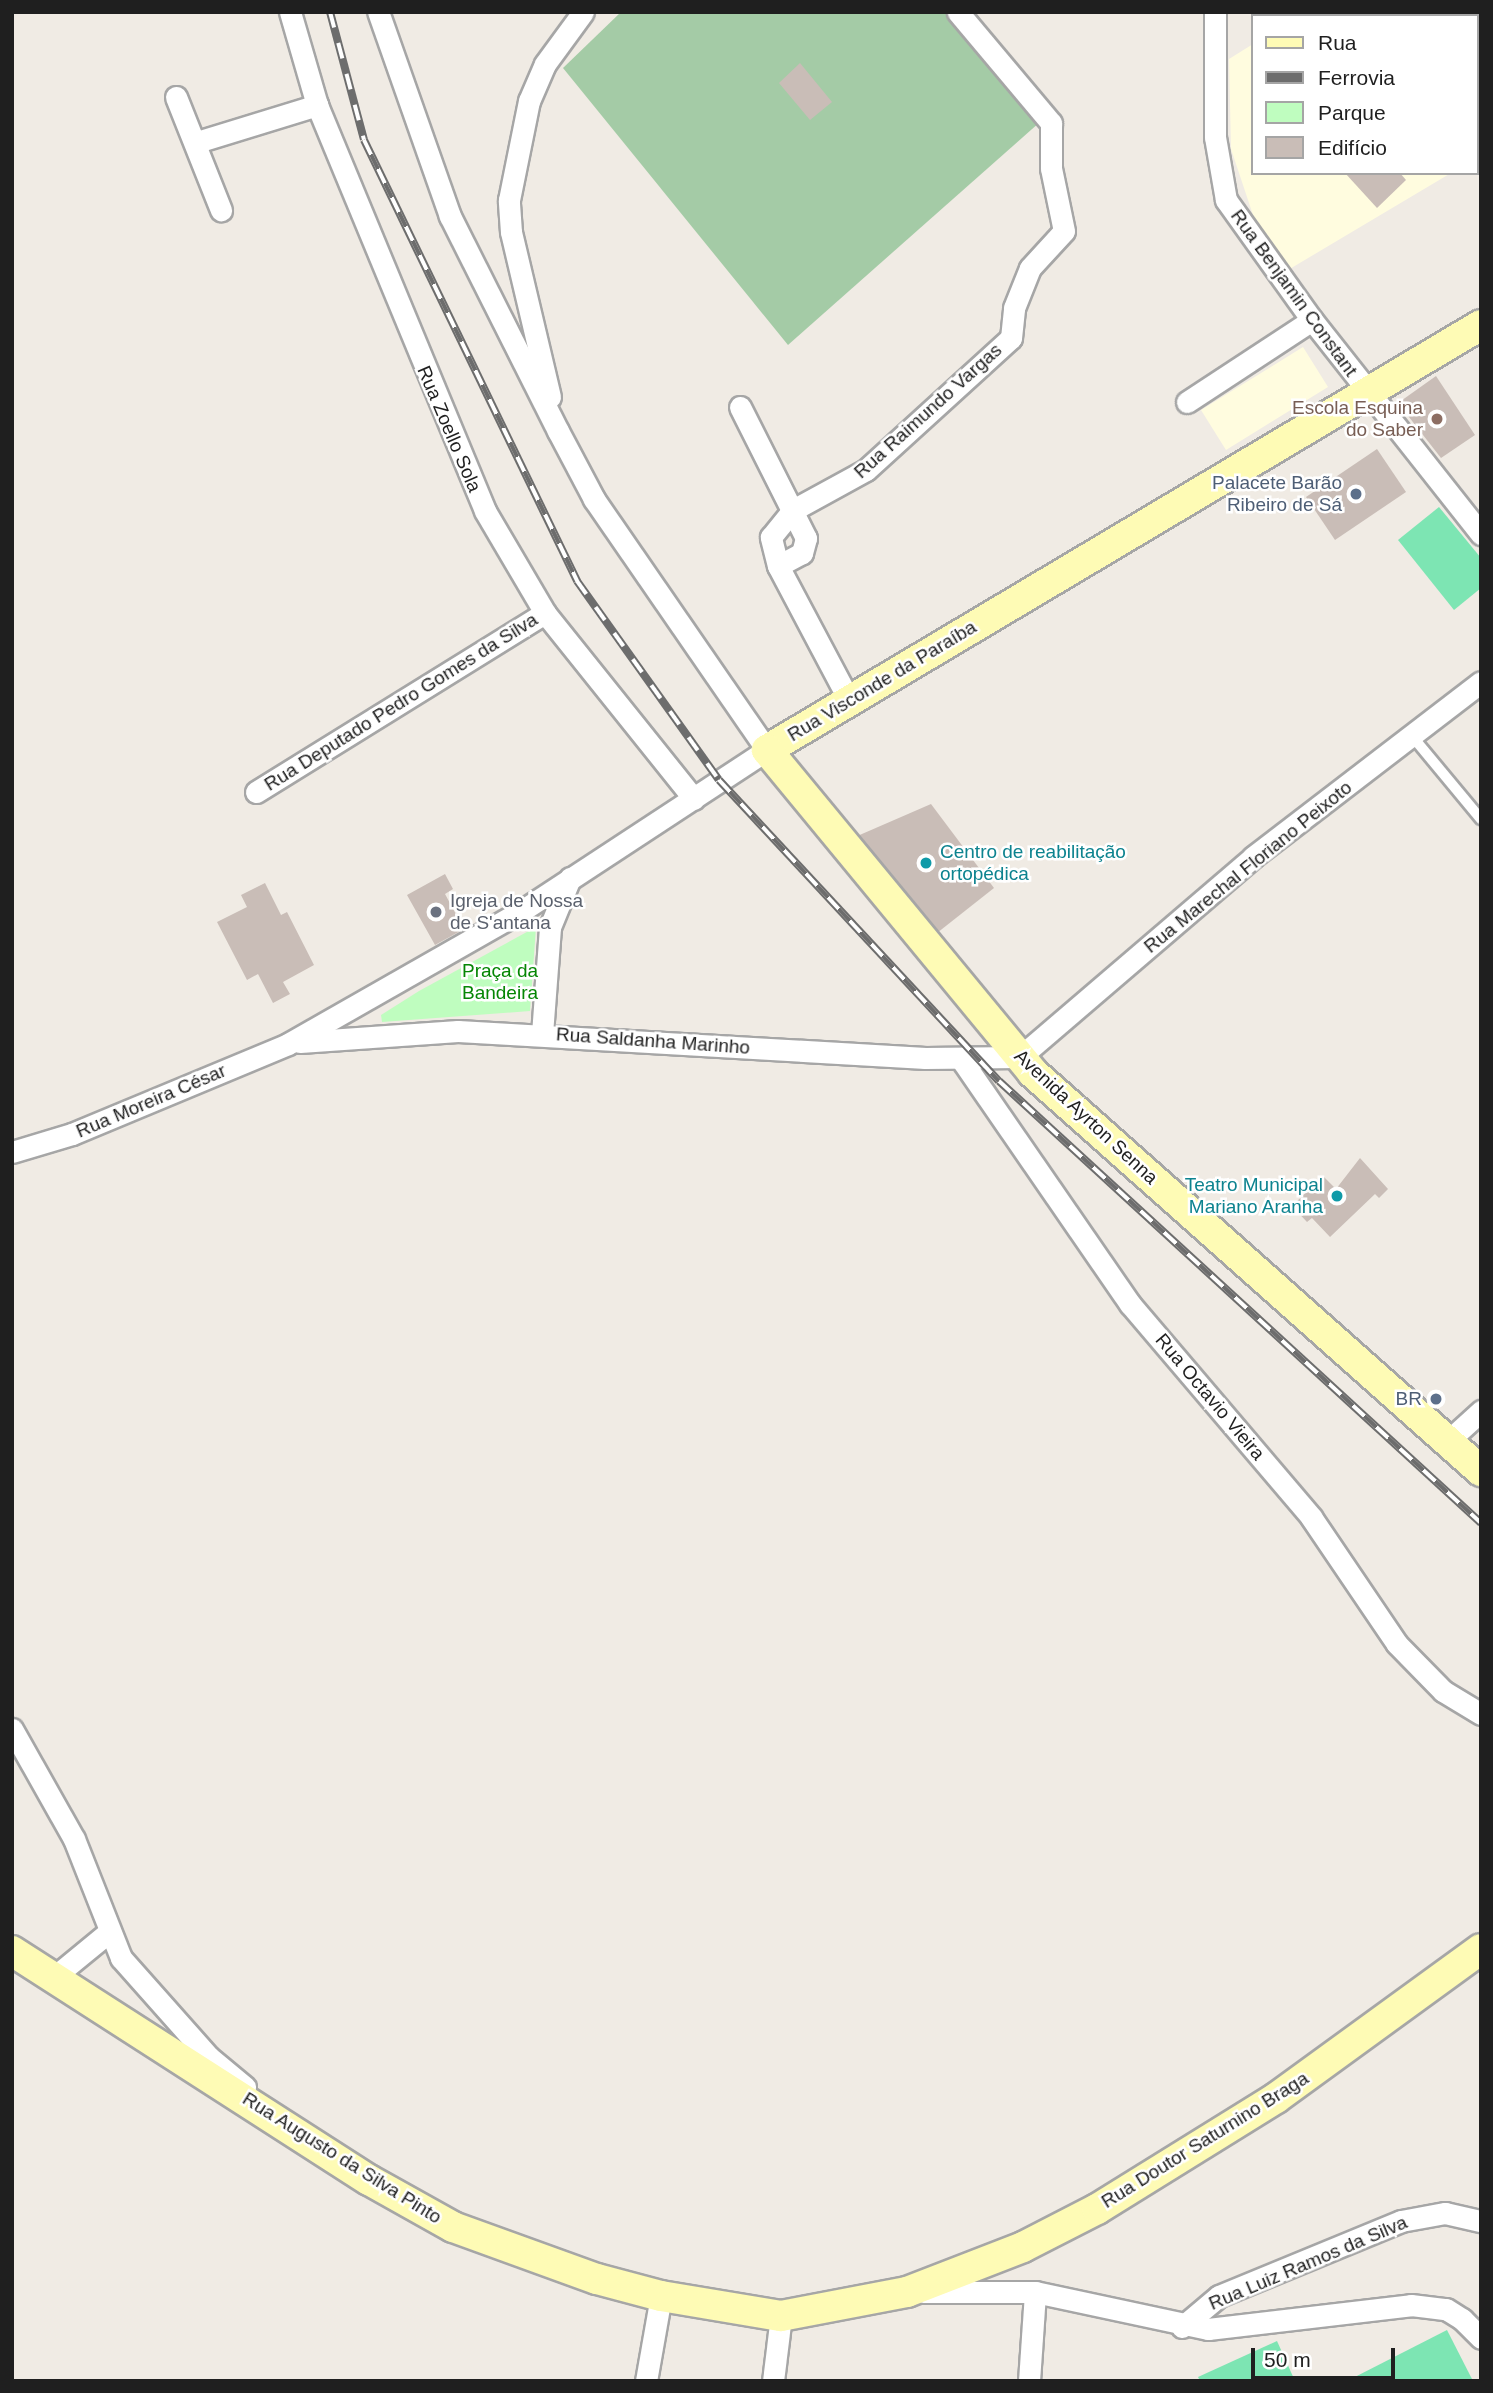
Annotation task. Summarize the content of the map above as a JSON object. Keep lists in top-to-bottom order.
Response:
{
  "streets": {
    "main road": [
      "Rua Visconde da Paraíba",
      "Avenida Ayrton Senna",
      "Rua Doutor Saturnino Braga",
      "Rua Augusto da Silva Pinto"
    ],
    "street": [
      "Rua Benjamin Constant",
      "Rua Raimundo Vargas",
      "Rua Zoello Sola",
      "Rua Deputado Pedro Gomes da Silva",
      "Rua Marechal Floriano Peixoto",
      "Rua Saldanha Marinho",
      "Rua Moreira César",
      "Rua Octavio Vieira",
      "Rua Luiz Ramos da Silva"
    ]
  },
  "crossings": [
    ["Rua Benjamin Constant", "Rua Visconde da Paraíba"],
    ["Rua Zoello Sola", "Rua Visconde da Paraíba"],
    ["Rua Zoello Sola", "Rua Deputado Pedro Gomes da Silva"],
    ["Rua Visconde da Paraíba", "Rua Saldanha Marinho"],
    ["Rua Visconde da Paraíba", "Rua Moreira César"],
    ["Rua Visconde da Paraíba", "Avenida Ayrton Senna"],
    ["Rua Marechal Floriano Peixoto", "Rua Saldanha Marinho"],
    ["Rua Marechal Floriano Peixoto", "Avenida Ayrton Senna"],
    ["Rua Saldanha Marinho", "Rua Moreira César"],
    ["Rua Saldanha Marinho", "Avenida Ayrton Senna"],
    ["Rua Saldanha Marinho", "Rua Octavio Vieira"],
    ["Rua Doutor Saturnino Braga", "Rua Augusto da Silva Pinto"],
    ["Rua Doutor Saturnino Braga", "Rua Luiz Ramos da Silva"],
    ["Rua Augusto da Silva Pinto", "Rua Luiz Ramos da Silva"]
  ],
  "parks": ["Praça da Bandeira"],
  "places": [
    "Escola Esquina do Saber",
    "Palacete Barão Ribeiro de Sá",
    "Centro de reabilitação ortopédica",
    "Igreja de Nossa de S'antana",
    "Teatro Municipal Mariano Aranha",
    "BR"
  ],
  "legend": [
    "Rua",
    "Ferrovia",
    "Parque",
    "Edifício"
  ],
  "scale_bar": "50 m"
}
